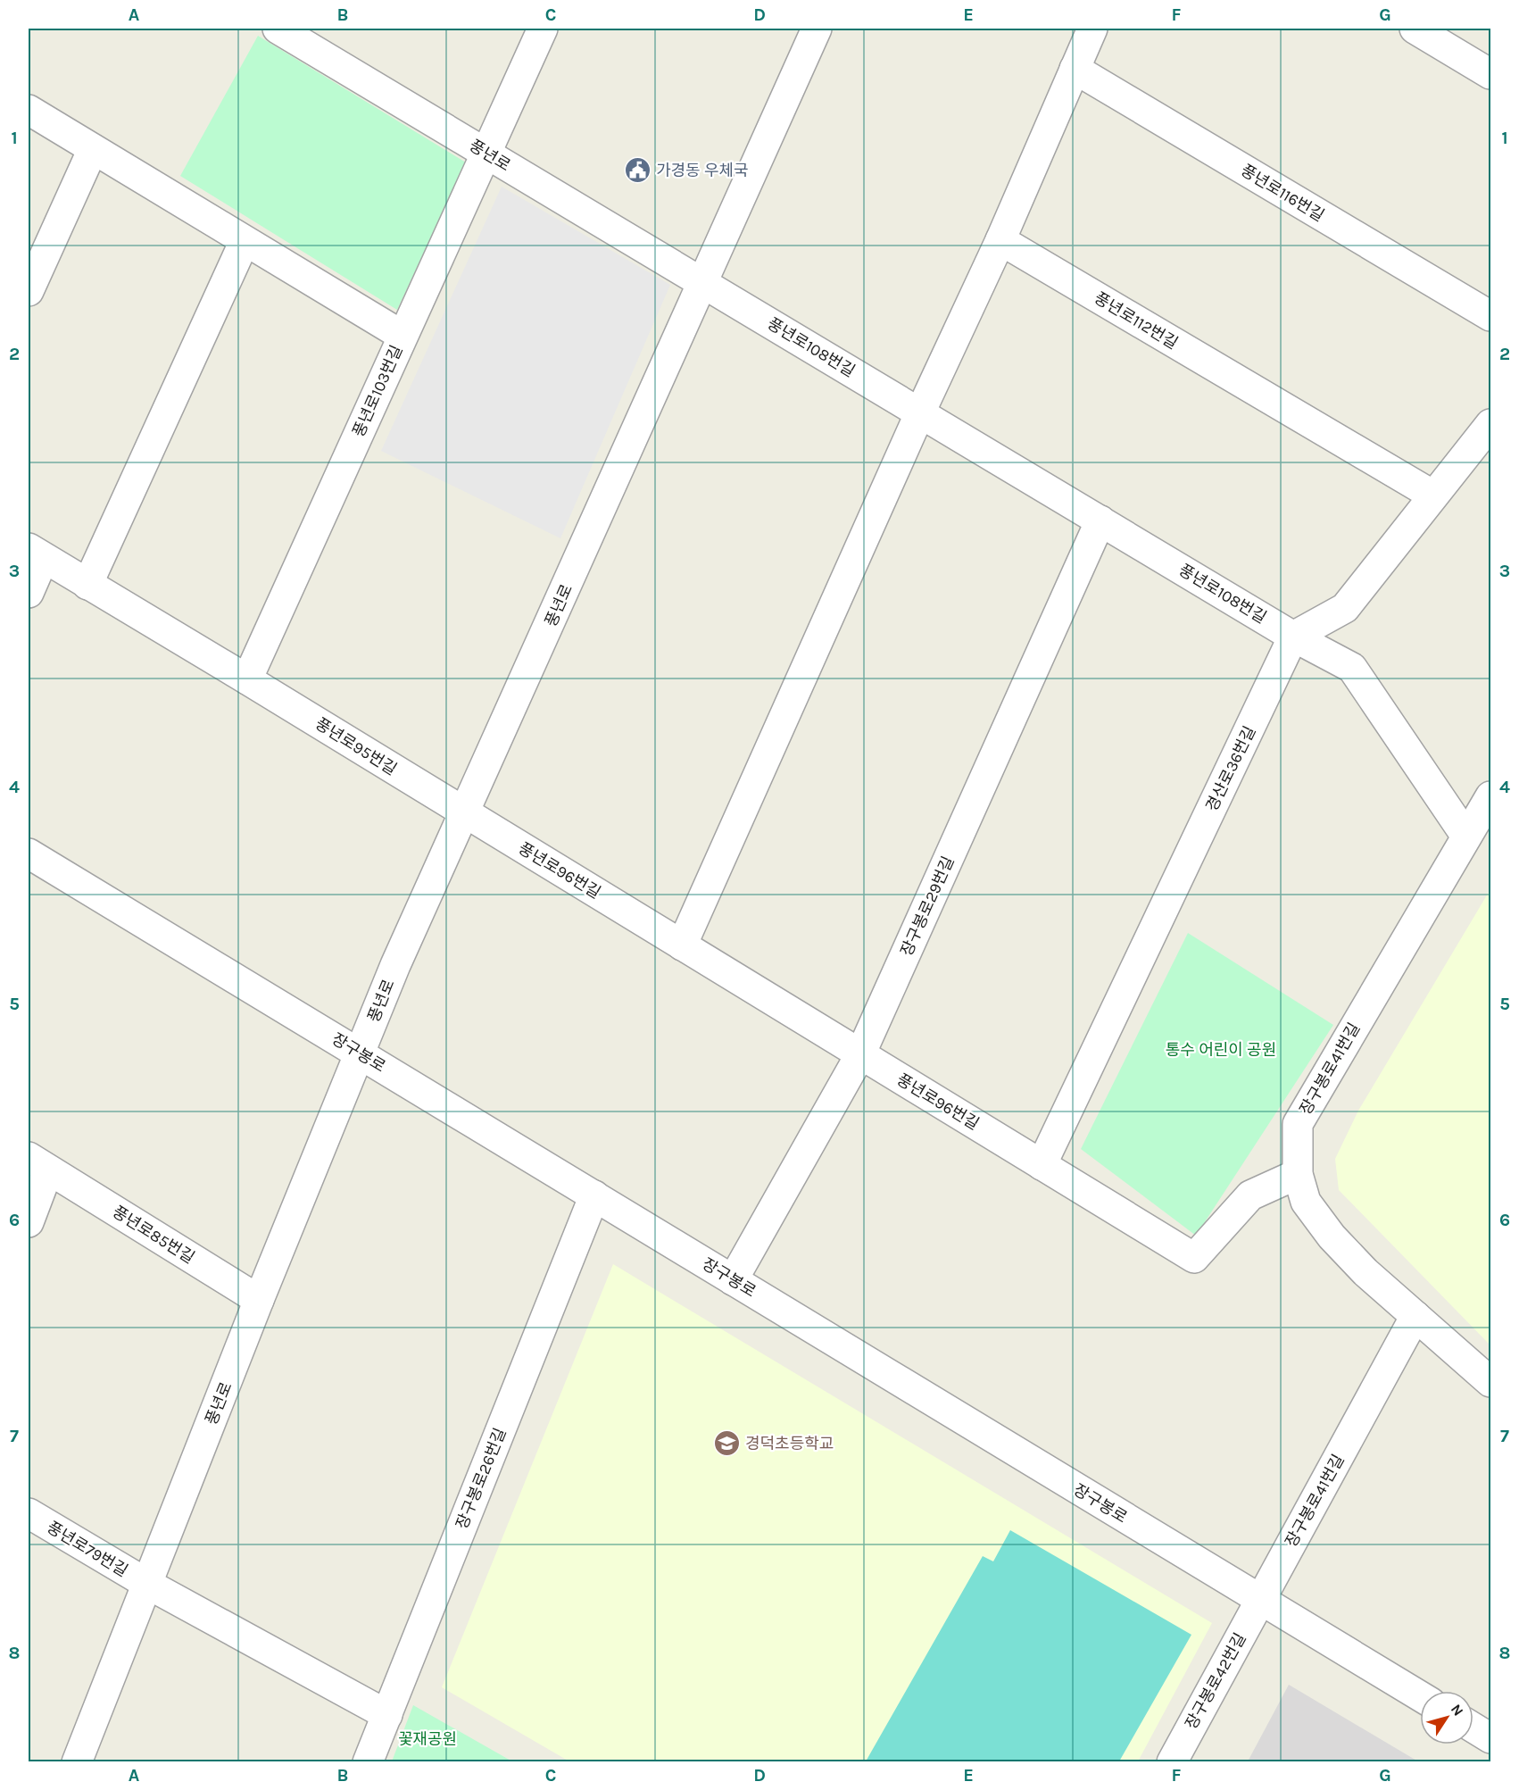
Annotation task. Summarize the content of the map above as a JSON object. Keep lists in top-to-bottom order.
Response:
{
  "streets": {
    "street": [
      "풍년로",
      "풍년로116번길",
      "풍년로112번길",
      "풍년로108번길",
      "풍년로103번길",
      "풍년로95번길",
      "경산로36번길",
      "풍년로96번길",
      "장구봉로29번길",
      "장구봉로",
      "장구봉로41번길",
      "풍년로85번길",
      "장구봉로26번길",
      "풍년로79번길",
      "장구봉로42번길"
    ]
  },
  "crossings": [
    ["풍년로", "풍년로108번길"],
    ["풍년로", "풍년로95번길"],
    ["풍년로", "풍년로96번길"],
    ["풍년로", "장구봉로"],
    ["풍년로", "풍년로85번길"],
    ["풍년로", "풍년로79번길"],
    ["풍년로108번길", "경산로36번길"],
    ["풍년로108번길", "장구봉로29번길"],
    ["풍년로108번길", "장구봉로41번길"],
    ["풍년로103번길", "풍년로95번길"],
    ["풍년로95번길", "풍년로96번길"],
    ["경산로36번길", "풍년로96번길"],
    ["풍년로96번길", "장구봉로29번길"],
    ["풍년로96번길", "장구봉로41번길"],
    ["장구봉로29번길", "장구봉로"],
    ["장구봉로", "장구봉로41번길"],
    ["장구봉로", "장구봉로26번길"],
    ["장구봉로", "장구봉로42번길"],
    ["장구봉로41번길", "장구봉로42번길"],
    ["장구봉로26번길", "풍년로79번길"]
  ],
  "parks": ["통수 어린이 공원", "꽃재공원"],
  "places": {
    "public building": ["가경동 우체국"],
    "school or university": ["경덕초등학교"]
  },
  "north": "top right",
  "grid": {
    "columns": [
      "A",
      "B",
      "C",
      "D",
      "E",
      "F",
      "G"
    ],
    "rows": [
      "1",
      "2",
      "3",
      "4",
      "5",
      "6",
      "7",
      "8"
    ]
  }
}
